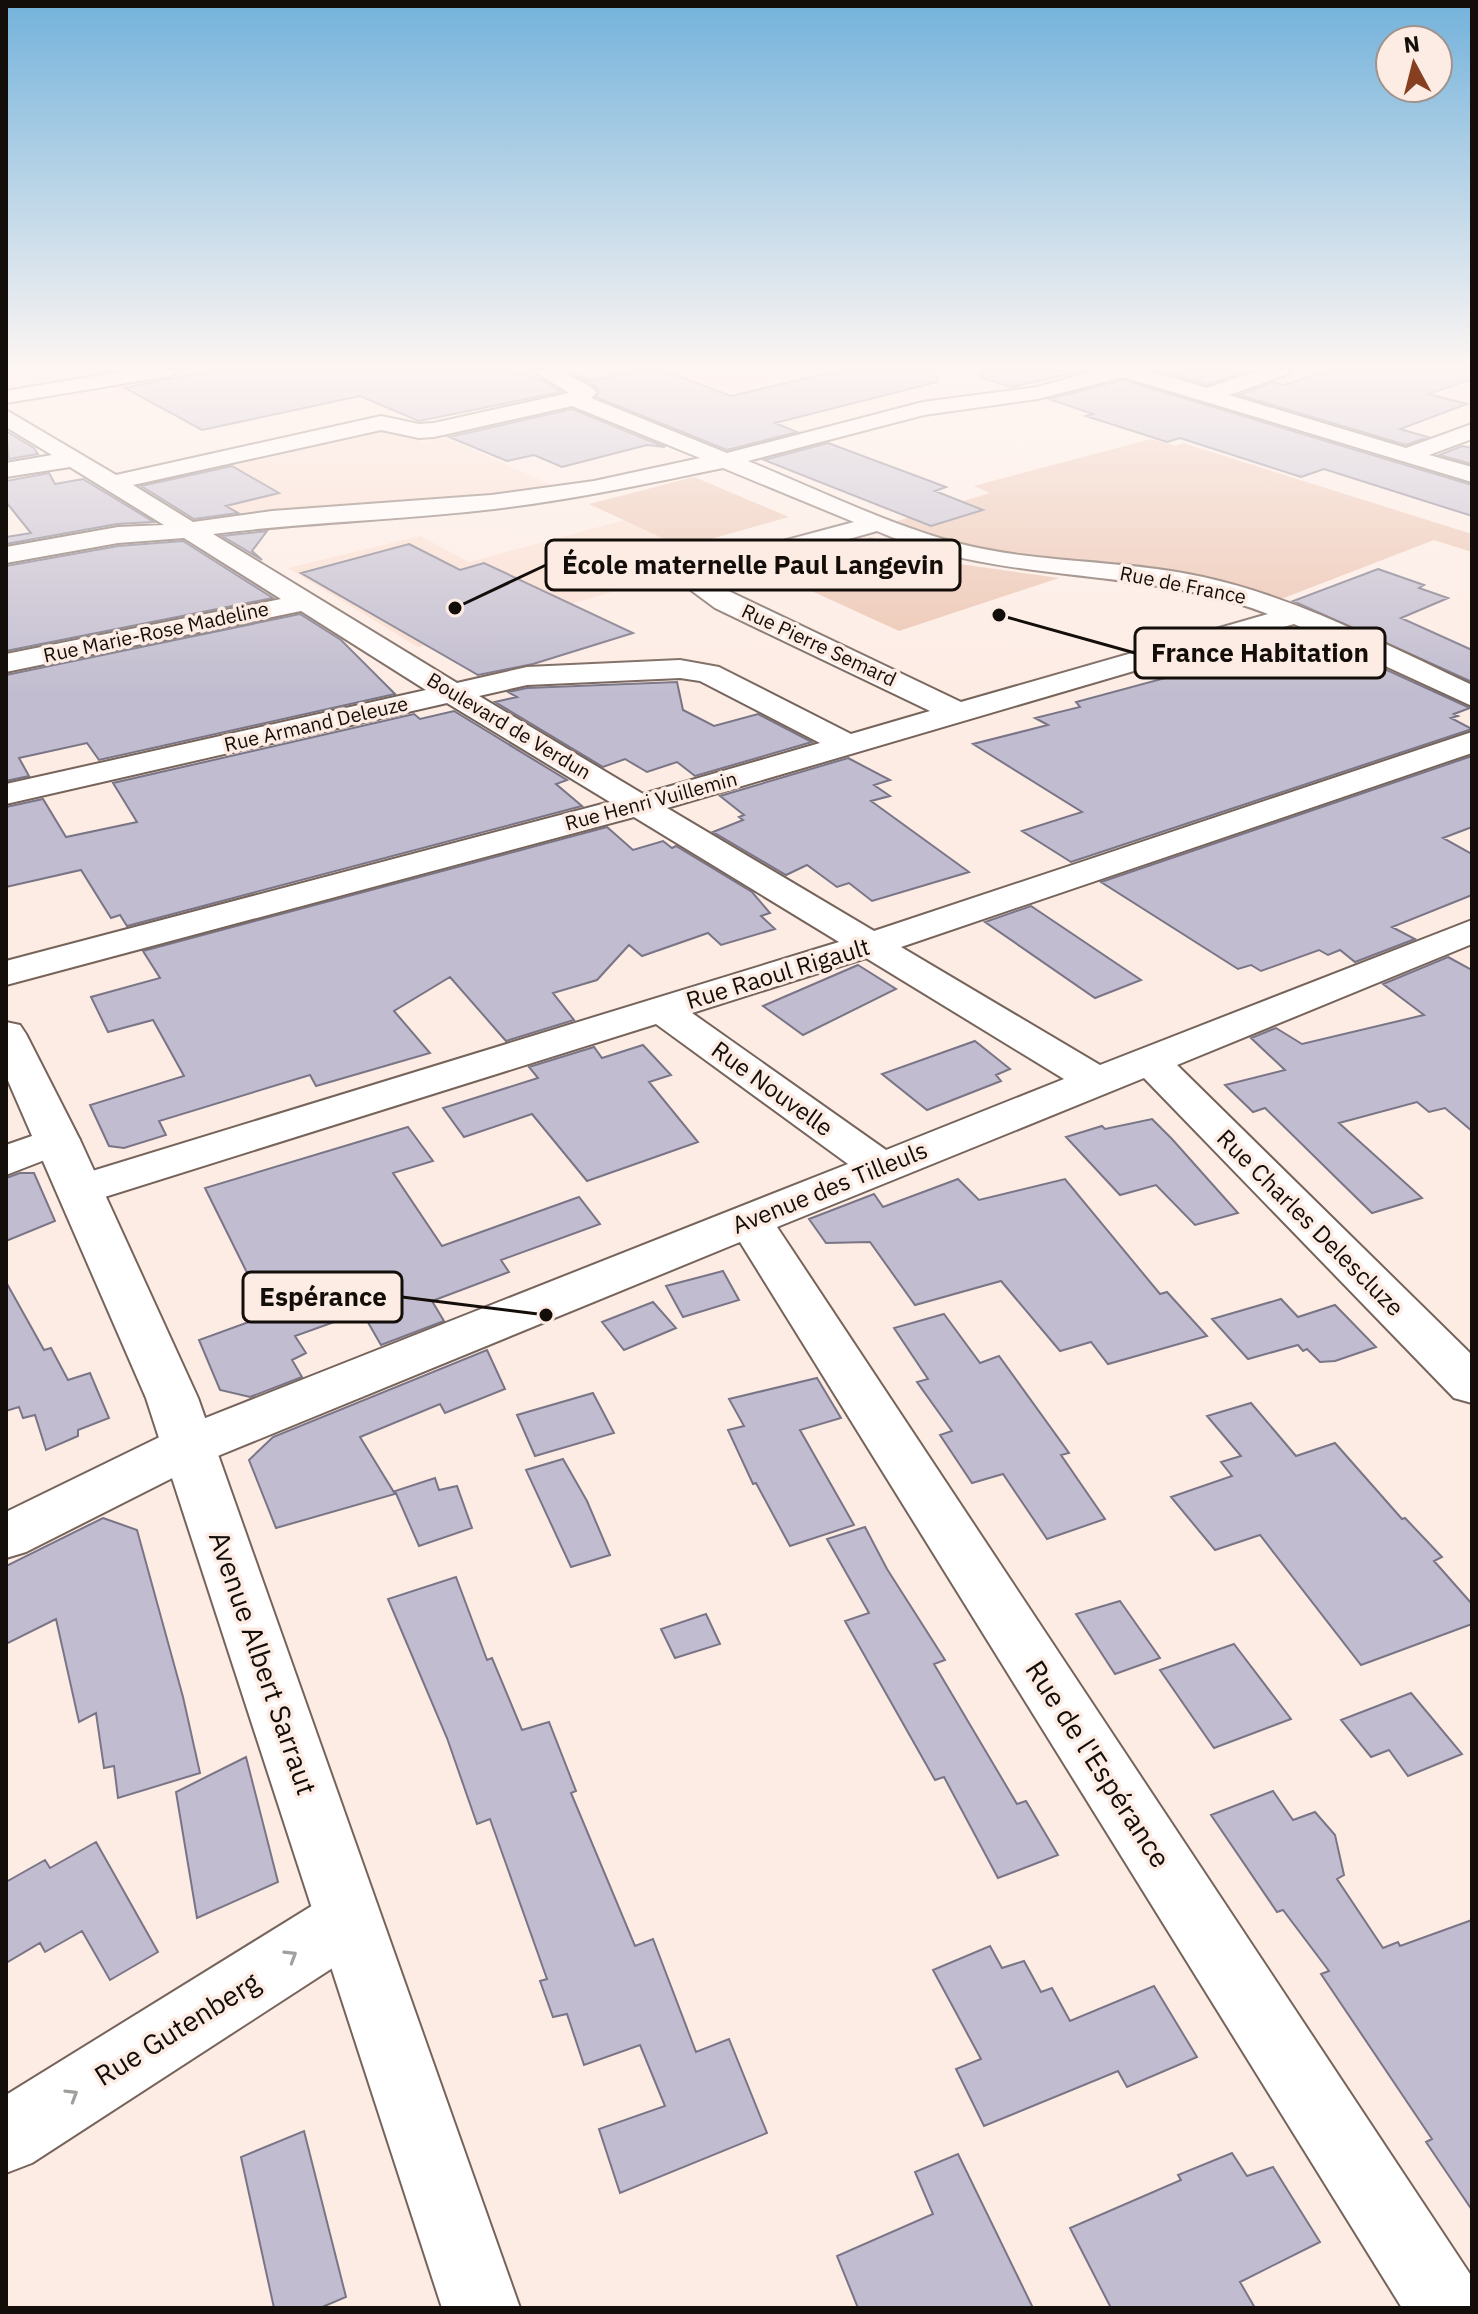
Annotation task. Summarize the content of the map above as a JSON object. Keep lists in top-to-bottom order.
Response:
{
  "streets": {
    "street": [
      "Rue de France",
      "Rue Marie-Rose Madeline",
      "Rue Pierre Semard",
      "Rue Armand Deleuze",
      "Boulevard de Verdun",
      "Rue Henri Vuillemin",
      "Rue Raoul Rigault",
      "Rue Nouvelle",
      "Avenue des Tilleuls",
      "Rue Charles Delescluze",
      "Avenue Albert Sarraut",
      "Rue de l'Espérance",
      "Rue Gutenberg"
    ]
  },
  "crossings": [
    ["Rue de France", "Rue Pierre Semard"],
    ["Rue de France", "Rue Henri Vuillemin"],
    ["Rue Marie-Rose Madeline", "Boulevard de Verdun"],
    ["Rue Pierre Semard", "Rue Henri Vuillemin"],
    ["Rue Armand Deleuze", "Boulevard de Verdun"],
    ["Rue Armand Deleuze", "Rue Henri Vuillemin"],
    ["Boulevard de Verdun", "Rue Henri Vuillemin"],
    ["Boulevard de Verdun", "Rue Raoul Rigault"],
    ["Boulevard de Verdun", "Avenue des Tilleuls"],
    ["Rue Raoul Rigault", "Rue Nouvelle"],
    ["Rue Raoul Rigault", "Avenue Albert Sarraut"],
    ["Rue Nouvelle", "Avenue des Tilleuls"],
    ["Avenue des Tilleuls", "Rue Charles Delescluze"],
    ["Avenue des Tilleuls", "Avenue Albert Sarraut"],
    ["Avenue des Tilleuls", "Rue de l'Espérance"],
    ["Avenue Albert Sarraut", "Rue Gutenberg"]
  ],
  "one_way": ["Rue Gutenberg"],
  "places": ["École maternelle Paul Langevin", "France Habitation", "Espérance"],
  "north": "top"
}
